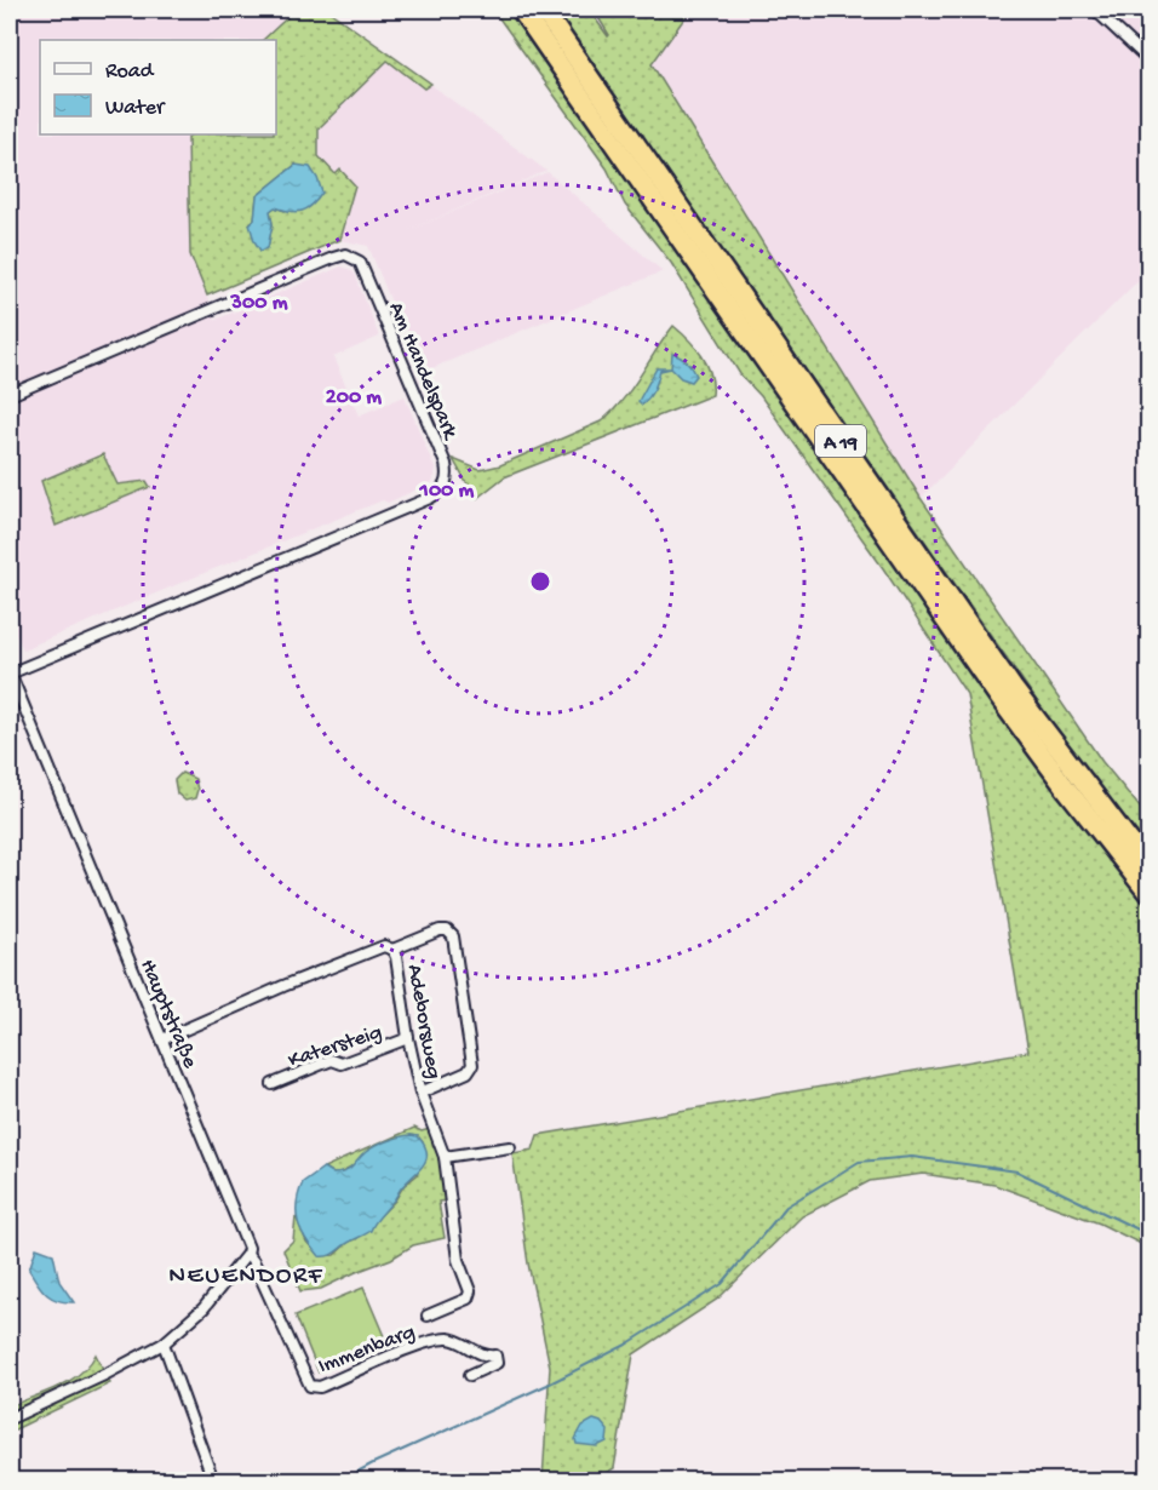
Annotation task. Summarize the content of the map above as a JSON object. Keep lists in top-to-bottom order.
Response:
{
  "streets": {
    "highway": ["A 19"],
    "street": [
      "Am Handelspark",
      "Hauptstraße",
      "Adeborsweg",
      "Katersteig",
      "Immenbarg"
    ]
  },
  "crossings": [
    ["Am Handelspark", "Hauptstraße"],
    ["Hauptstraße", "Adeborsweg"],
    ["Hauptstraße", "Immenbarg"],
    ["Adeborsweg", "Katersteig"]
  ],
  "districts": ["NEUENDORF"],
  "legend": ["Road", "Water"],
  "rings": ["300 m", "200 m", "100 m"]
}
